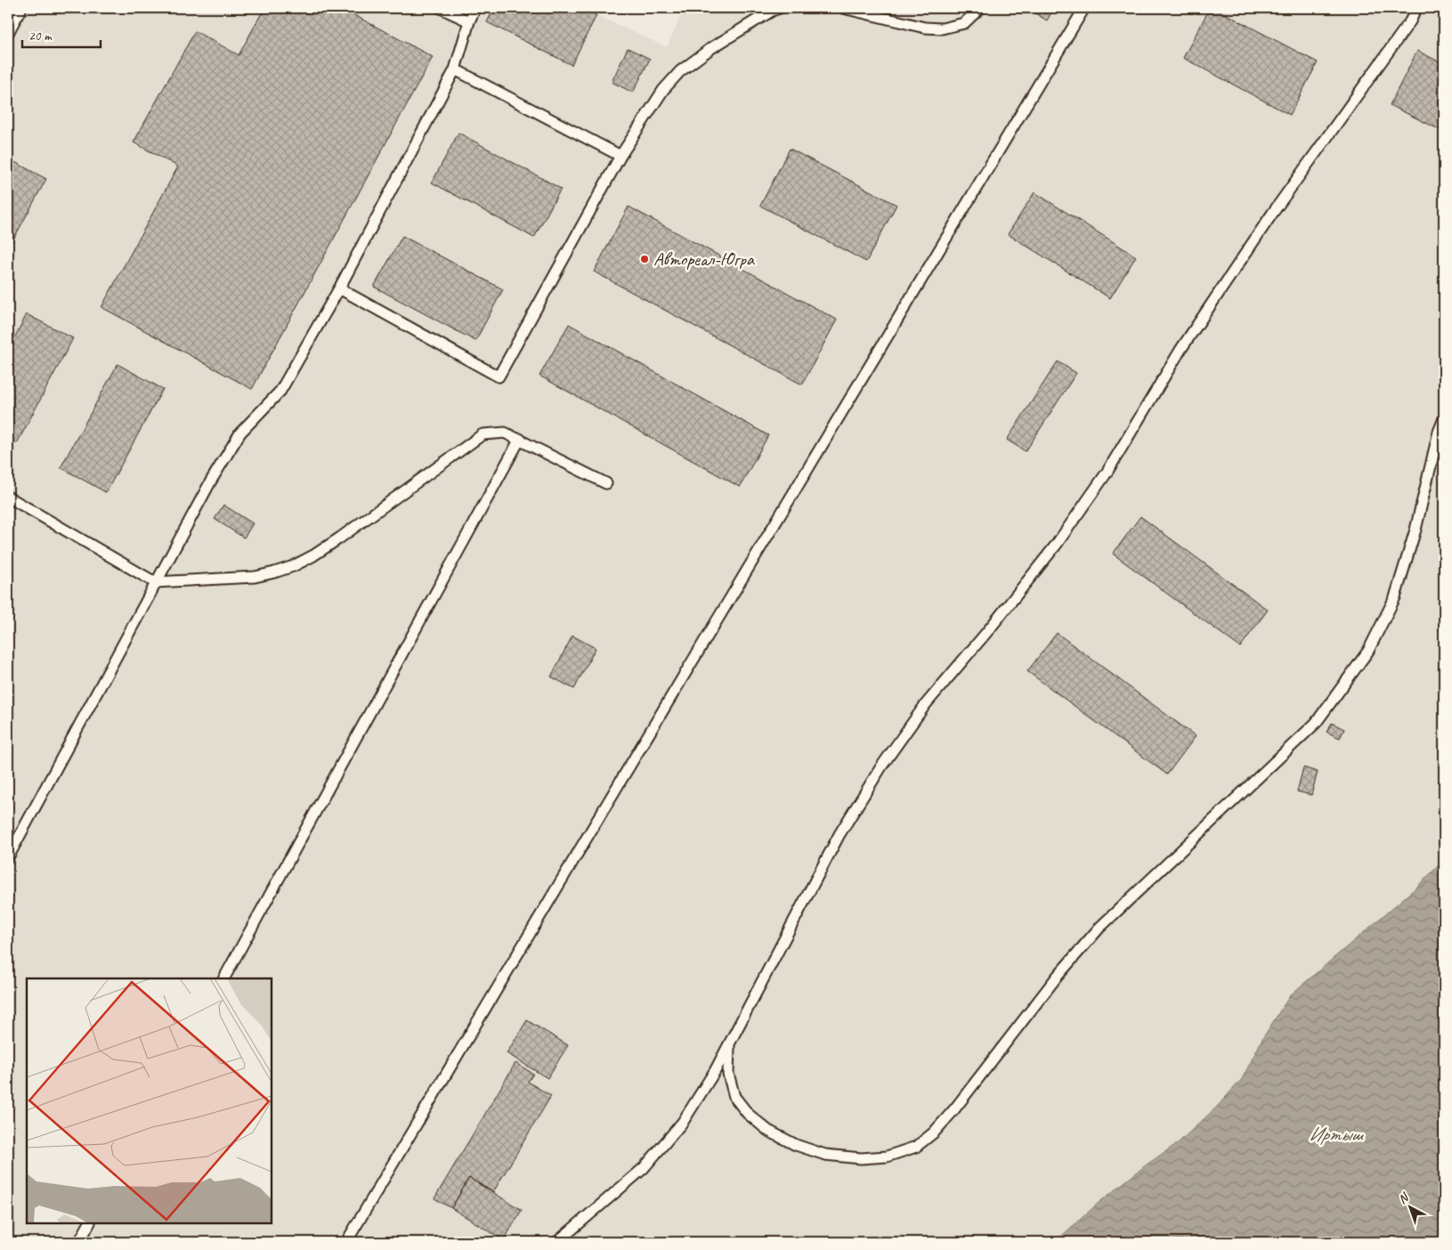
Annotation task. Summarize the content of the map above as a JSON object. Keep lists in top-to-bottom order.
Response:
{
  "water": ["Иртыш"],
  "places": ["Автореал-Югра"],
  "scale_bar": "20 m",
  "north": "top left"
}
